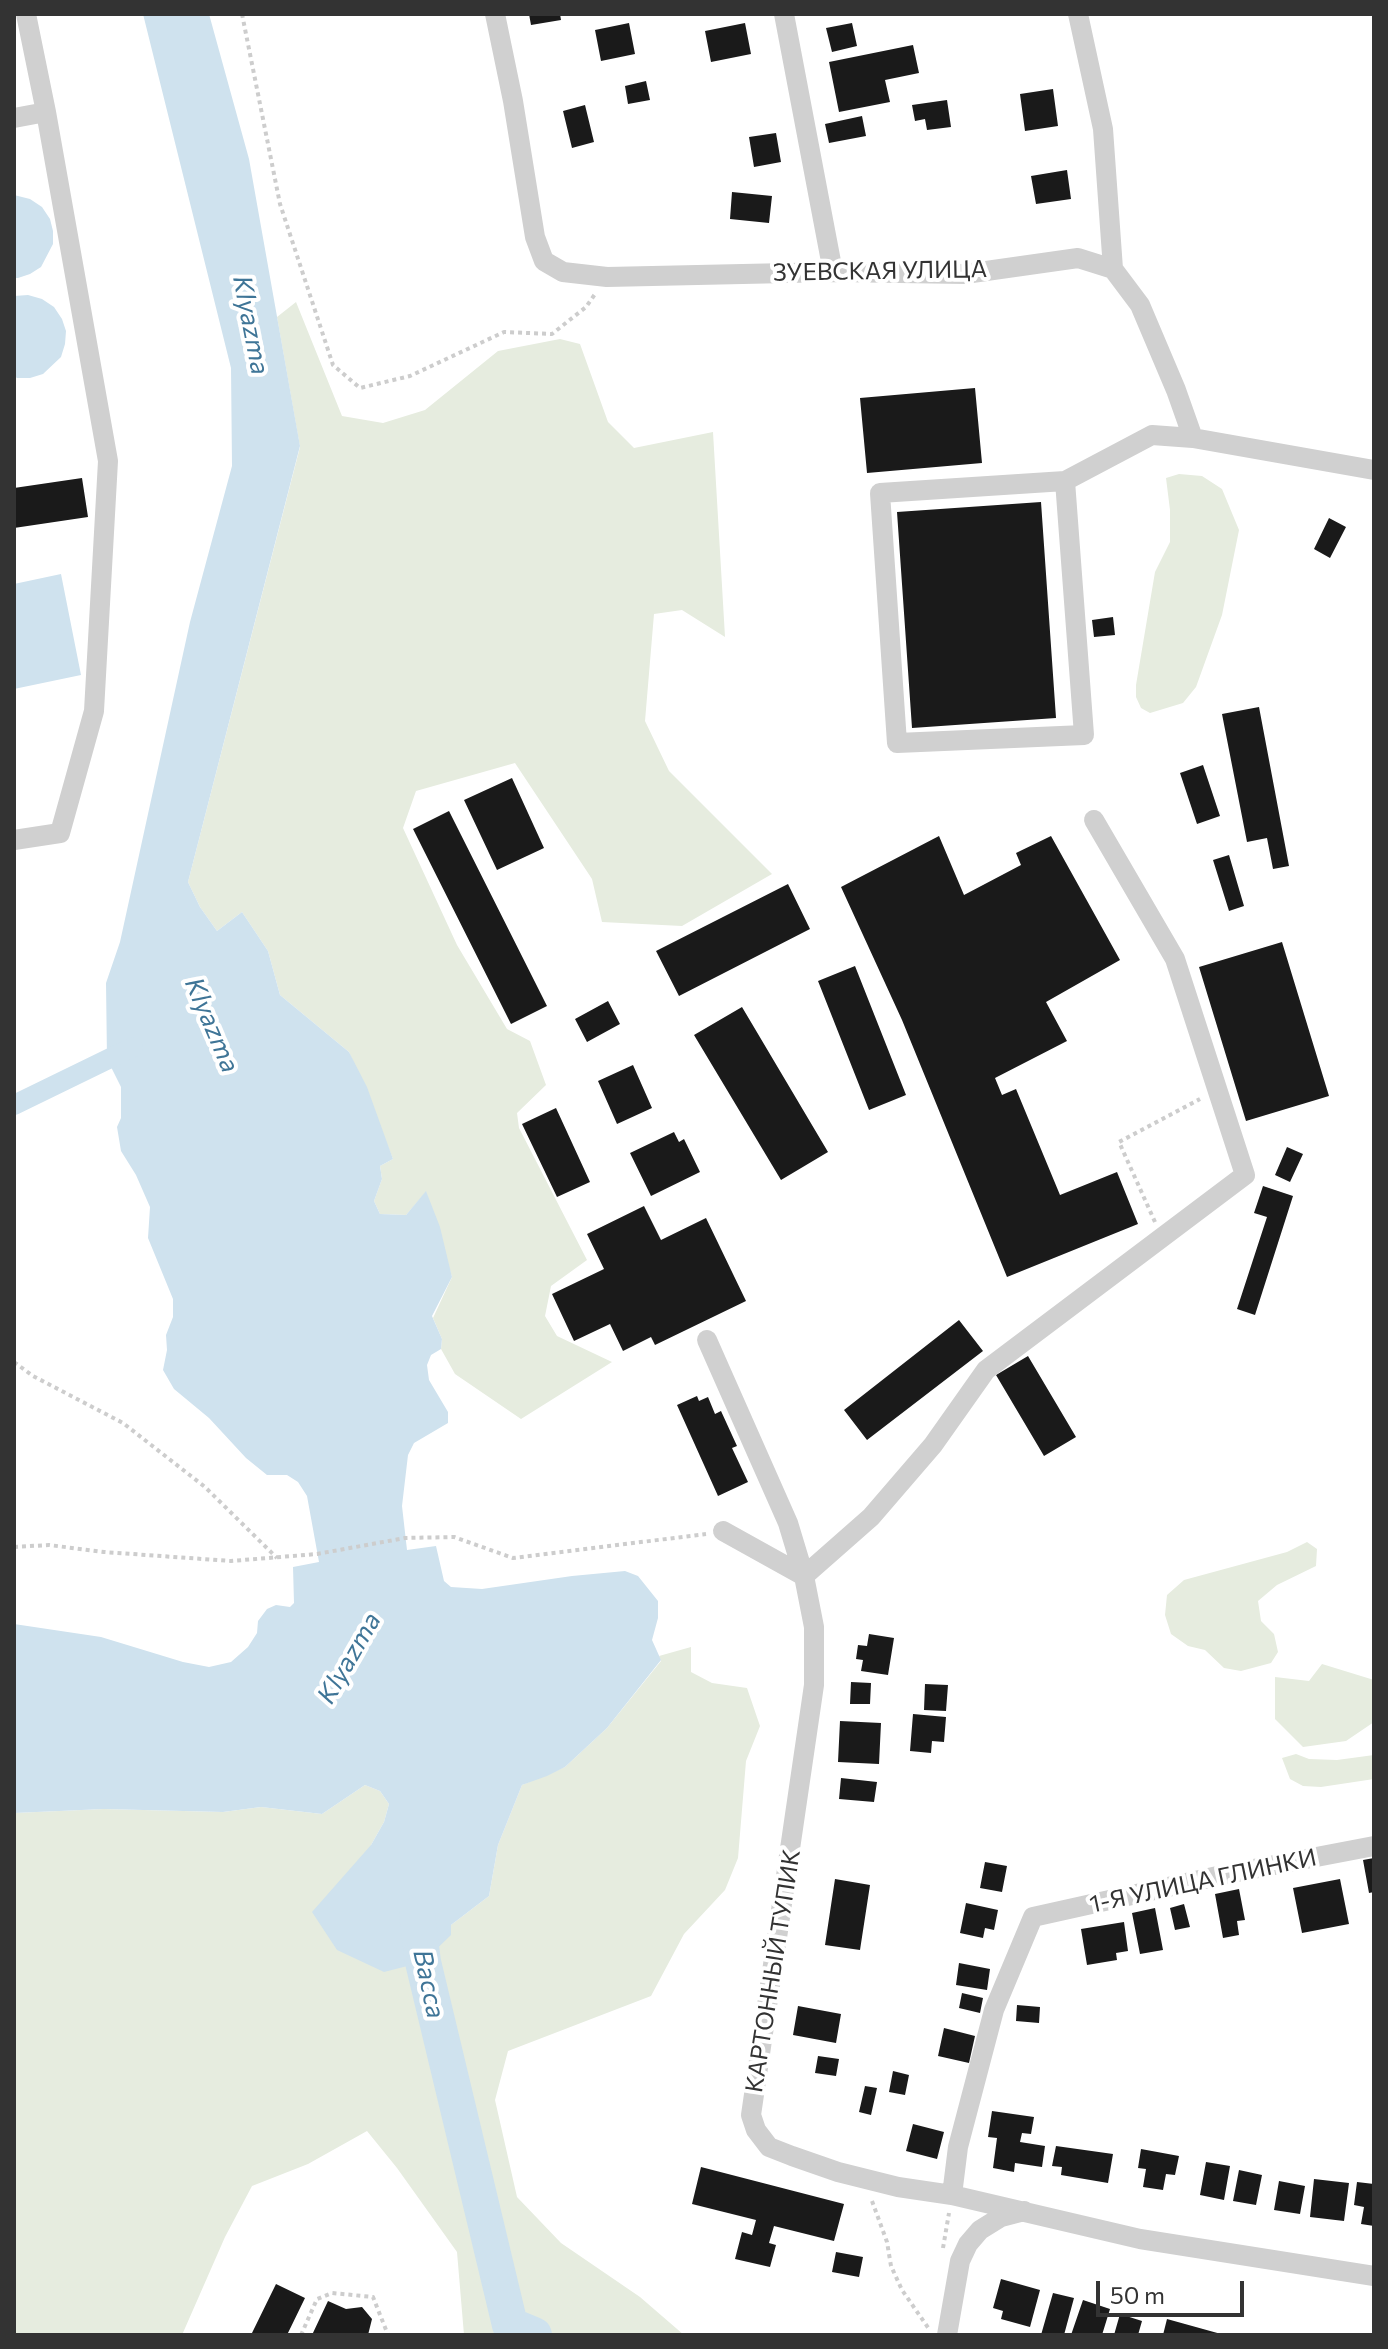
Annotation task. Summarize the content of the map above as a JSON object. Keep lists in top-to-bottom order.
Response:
{
  "streets": {
    "street": ["ЗУЕВСКАЯ УЛИЦА", "1-Я УЛИЦА ГЛИНКИ", "КАРТОННЫЙ ТУПИК"]
  },
  "crossings": [
    ["1-Я УЛИЦА ГЛИНКИ", "КАРТОННЫЙ ТУПИК"]
  ],
  "water": ["Klyazma", "Васса"],
  "scale_bar": "50 m"
}
